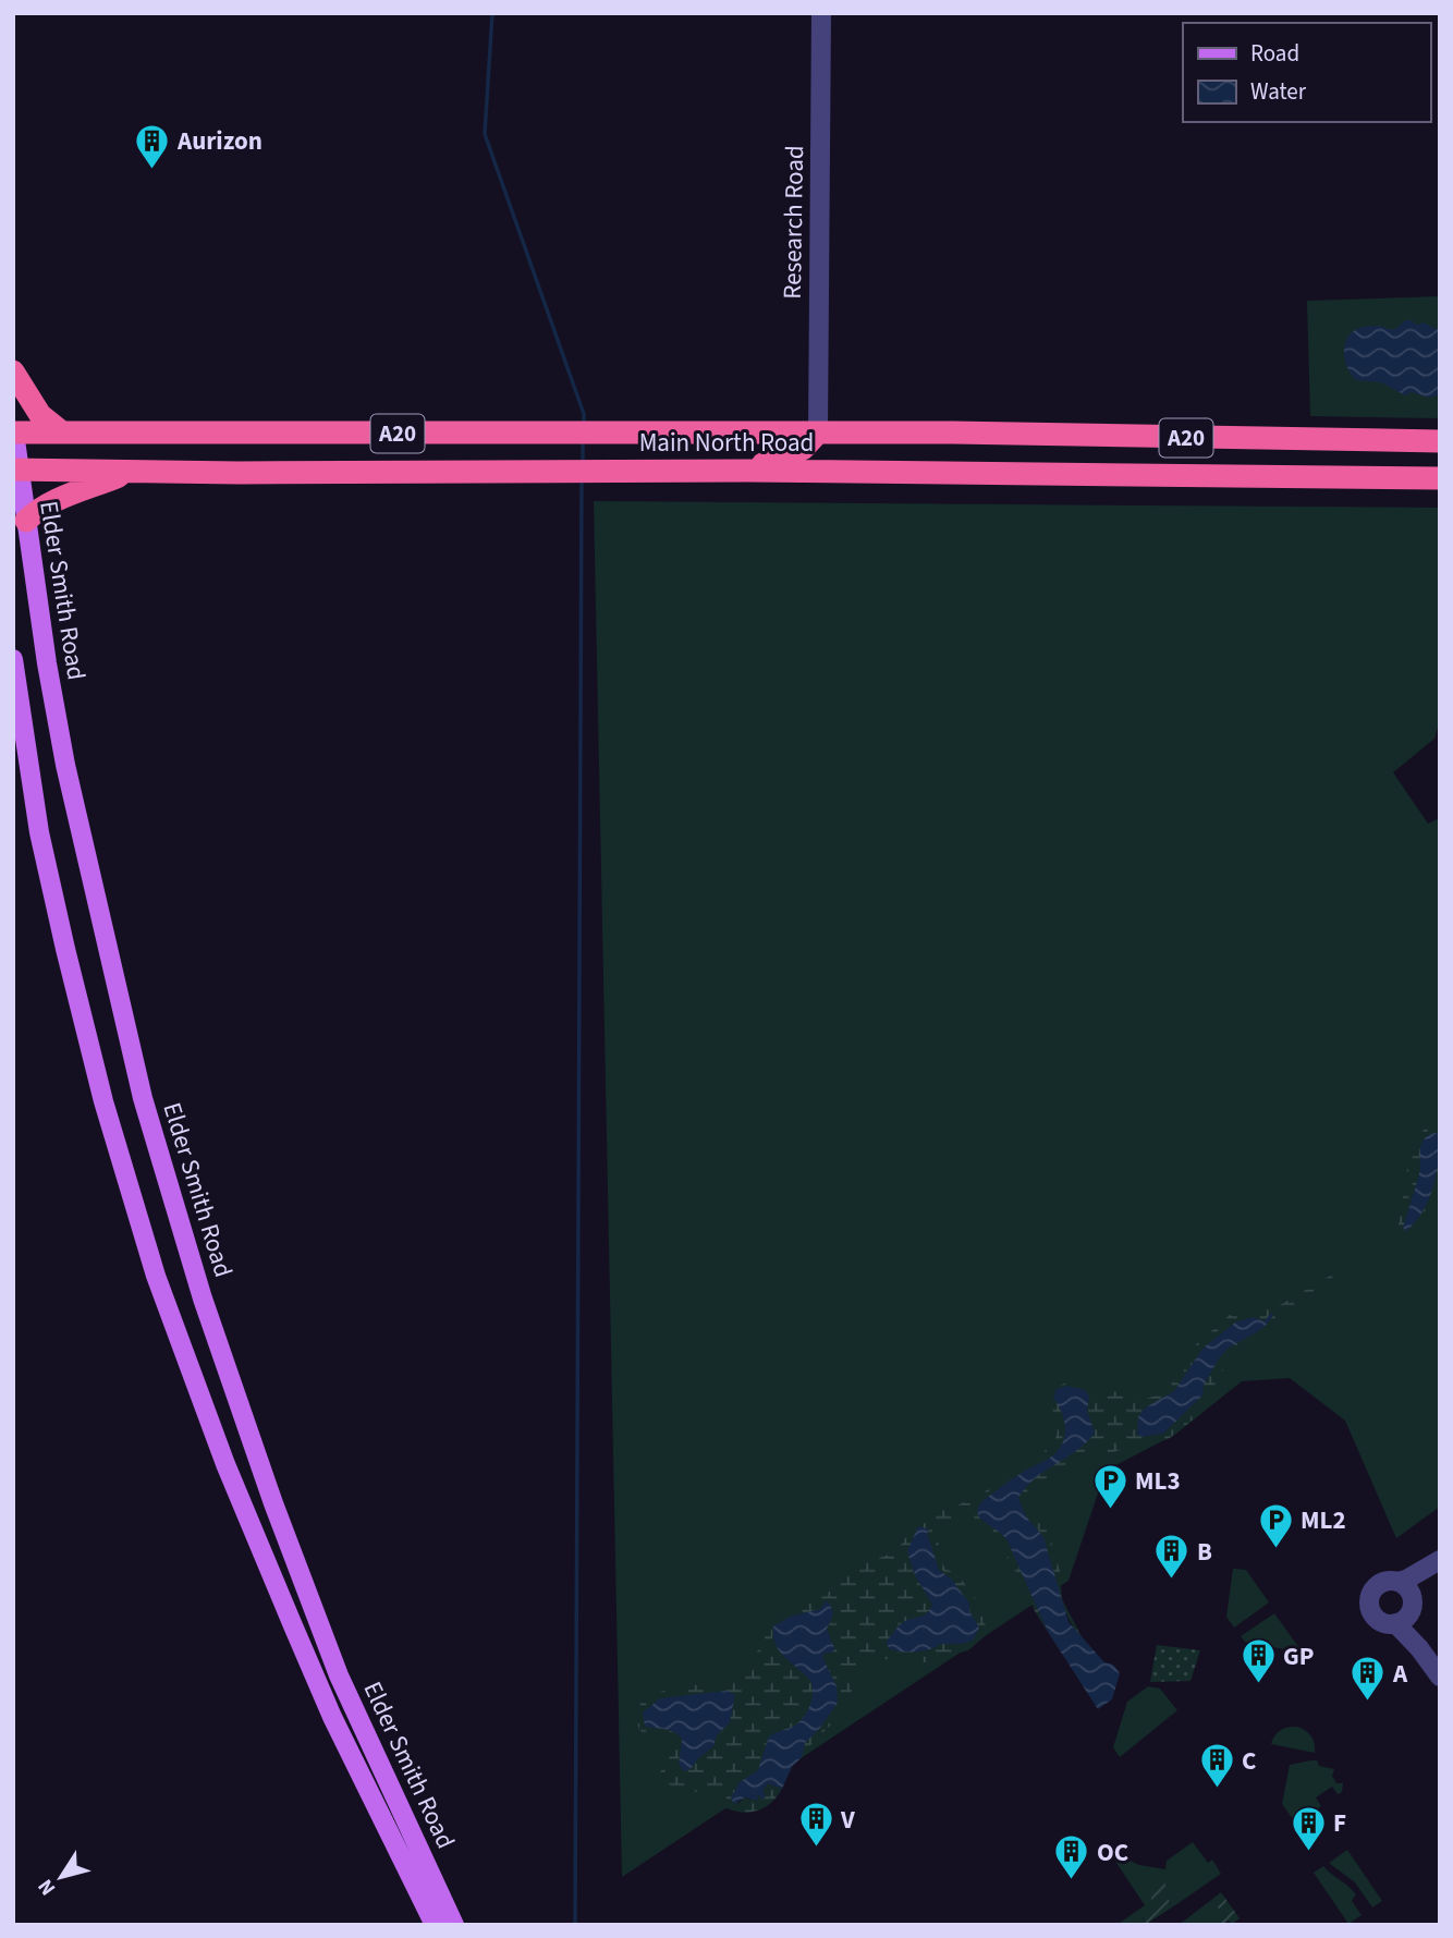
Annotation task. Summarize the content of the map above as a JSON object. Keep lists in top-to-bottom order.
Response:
{
  "streets": {
    "highway": ["A20", "Main North Road"],
    "main road": ["Elder Smith Road"],
    "street": ["Research Road"]
  },
  "crossings": [
    ["Research Road", "Main North Road"],
    ["Main North Road", "Elder Smith Road"]
  ],
  "places": {
    "building": [
      "Aurizon",
      "B",
      "GP",
      "A",
      "C",
      "V",
      "F",
      "OC"
    ],
    "parking": ["ML3", "ML2"]
  },
  "legend": ["Road", "Water"],
  "north": "bottom left"
}
